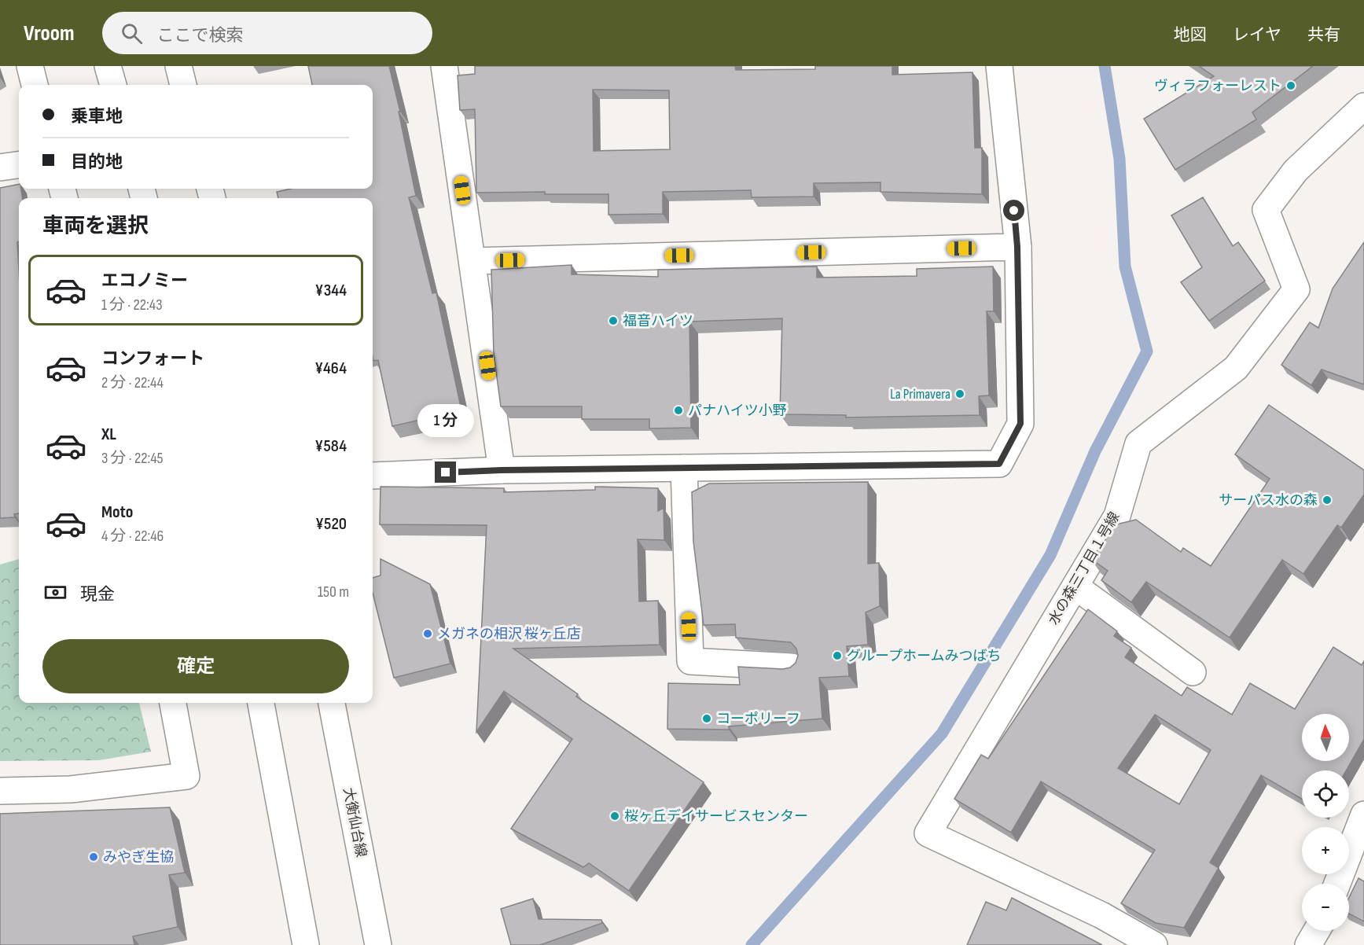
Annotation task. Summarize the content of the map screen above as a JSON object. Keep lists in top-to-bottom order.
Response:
{
  "streets": {
    "street": ["水の森三丁目１号線", "大衡仙台線"]
  },
  "places": [
    "ヴィラフォーレスト",
    "福音ハイツ",
    "La Primavera",
    "パナハイツ小野",
    "サーパス水の森",
    "メガネの相沢 桜ヶ丘店",
    "グループホームみつばち",
    "コーポリーフ",
    "桜ヶ丘デイサービスセンター",
    "みやぎ生協"
  ],
  "north": "top",
  "page": {
    "header": "Vroom",
    "search": "ここで検索",
    "nav": ["地図", "レイヤ", "共有"],
    "banner": ["乗車地", "目的地"],
    "heading": "車両を選択",
    "list": [
      {
        "name": "エコノミー",
        "note": "1 分 · 22:43",
        "value": "¥344"
      },
      {
        "name": "コンフォート",
        "note": "2 分 · 22:44",
        "value": "¥464"
      },
      {
        "name": "XL",
        "note": "3 分 · 22:45",
        "value": "¥584"
      },
      {
        "name": "Moto",
        "note": "4 分 · 22:46",
        "value": "¥520"
      }
    ],
    "bubble": "1 分",
    "pay": ["現金", "150 m"],
    "buttons": "確定",
    "map_buttons": ["+", "−"]
  }
}
